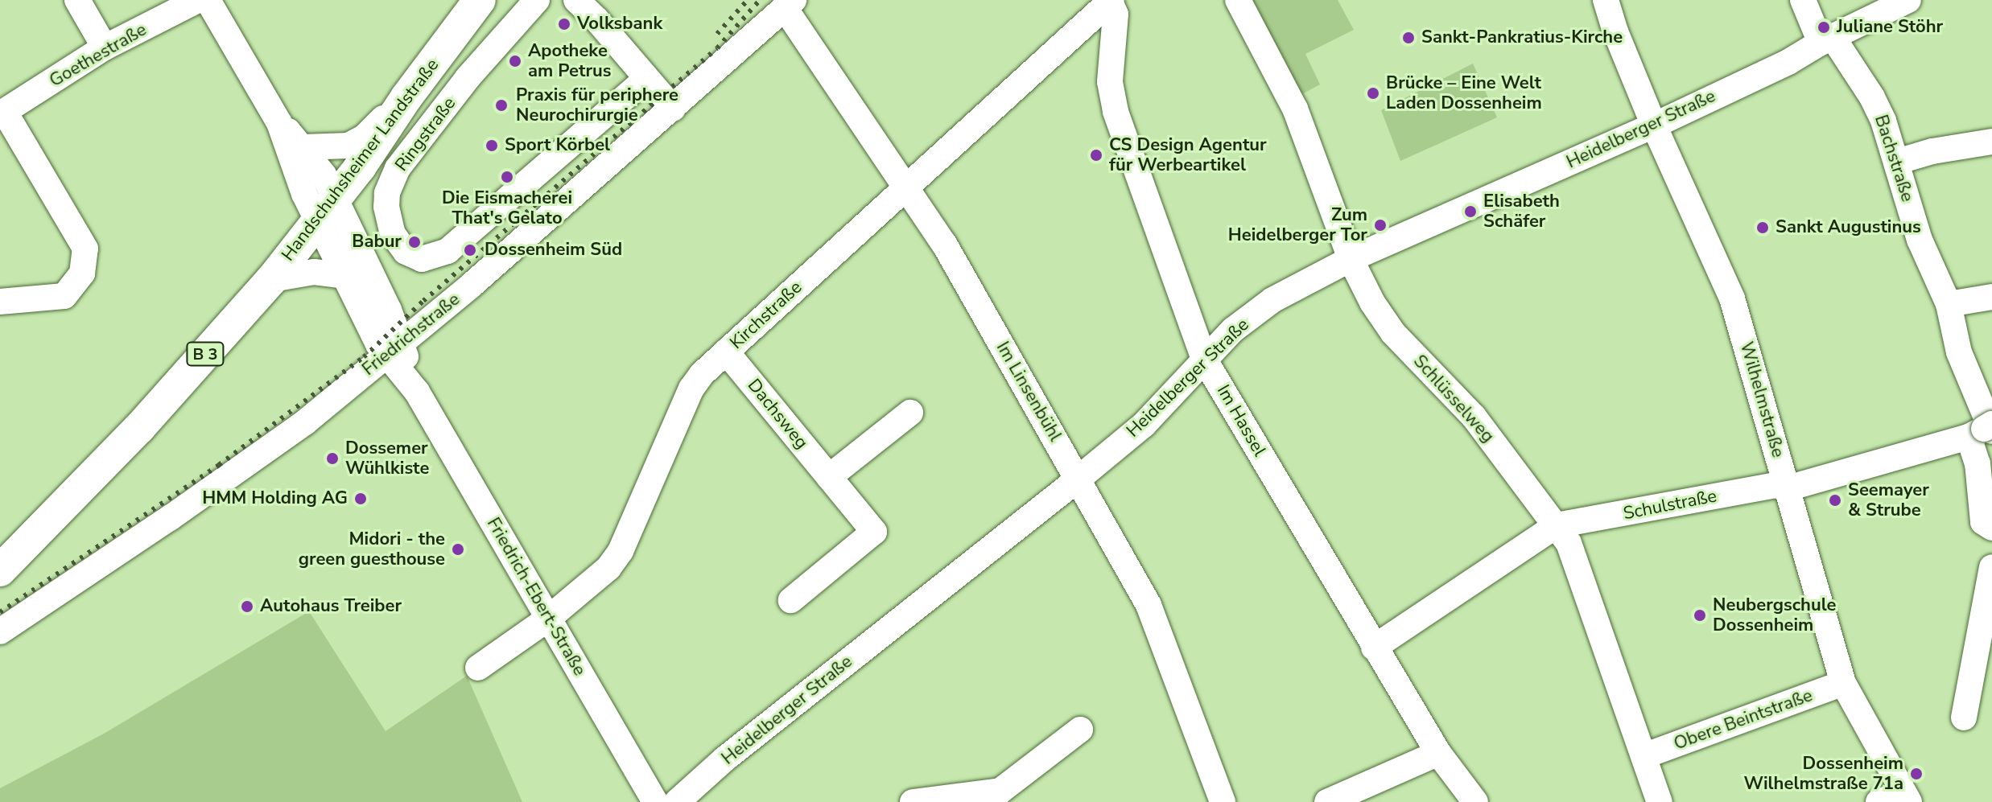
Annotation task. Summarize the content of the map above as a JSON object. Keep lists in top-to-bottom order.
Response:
{
  "streets": {
    "main road": ["Handschuhsheimer Landstraße", "B 3"],
    "street": [
      "Goethestraße",
      "Heidelberger Straße",
      "Ringstraße",
      "Bachstraße",
      "Kirchstraße",
      "Friedrichstraße",
      "Im Linsenbühl",
      "Schlüsselweg",
      "Wilhelmstraße",
      "Dachsweg",
      "Im Hassel",
      "Schulstraße",
      "Friedrich-Ebert-Straße",
      "Obere Beintstraße"
    ]
  },
  "crossings": [
    ["Heidelberger Straße", "Bachstraße"],
    ["Heidelberger Straße", "Im Linsenbühl"],
    ["Heidelberger Straße", "Schlüsselweg"],
    ["Heidelberger Straße", "Wilhelmstraße"],
    ["Heidelberger Straße", "Im Hassel"],
    ["Bachstraße", "Schulstraße"],
    ["Handschuhsheimer Landstraße", "Friedrich-Ebert-Straße"],
    ["Kirchstraße", "Im Linsenbühl"],
    ["Kirchstraße", "Dachsweg"],
    ["Kirchstraße", "Im Hassel"],
    ["Kirchstraße", "Friedrich-Ebert-Straße"],
    ["Friedrichstraße", "Im Linsenbühl"],
    ["Friedrichstraße", "Friedrich-Ebert-Straße"],
    ["Schlüsselweg", "Schulstraße"],
    ["Schlüsselweg", "Obere Beintstraße"],
    ["Wilhelmstraße", "Schulstraße"],
    ["Wilhelmstraße", "Obere Beintstraße"],
    ["Im Hassel", "Schulstraße"]
  ],
  "places": [
    "Volksbank",
    "Juliane Stöhr",
    "Sankt-Pankratius-Kirche",
    "Apotheke am Petrus",
    "Brücke – Eine Welt Laden Dossenheim",
    "Praxis für periphere Neurochirurgie",
    "Sport Körbel",
    "CS Design Agentur für Werbeartikel",
    "Die Eismacherei That's Gelato",
    "Elisabeth Schäfer",
    "Zum Heidelberger Tor",
    "Sankt Augustinus",
    "Babur",
    "Dossenheim Süd",
    "Dossemer Wühlkiste",
    "HMM Holding AG",
    "Seemayer & Strube",
    "Midori - the green guesthouse",
    "Autohaus Treiber",
    "Neubergschule Dossenheim",
    "Dossenheim Wilhelmstraße 71a"
  ]
}
